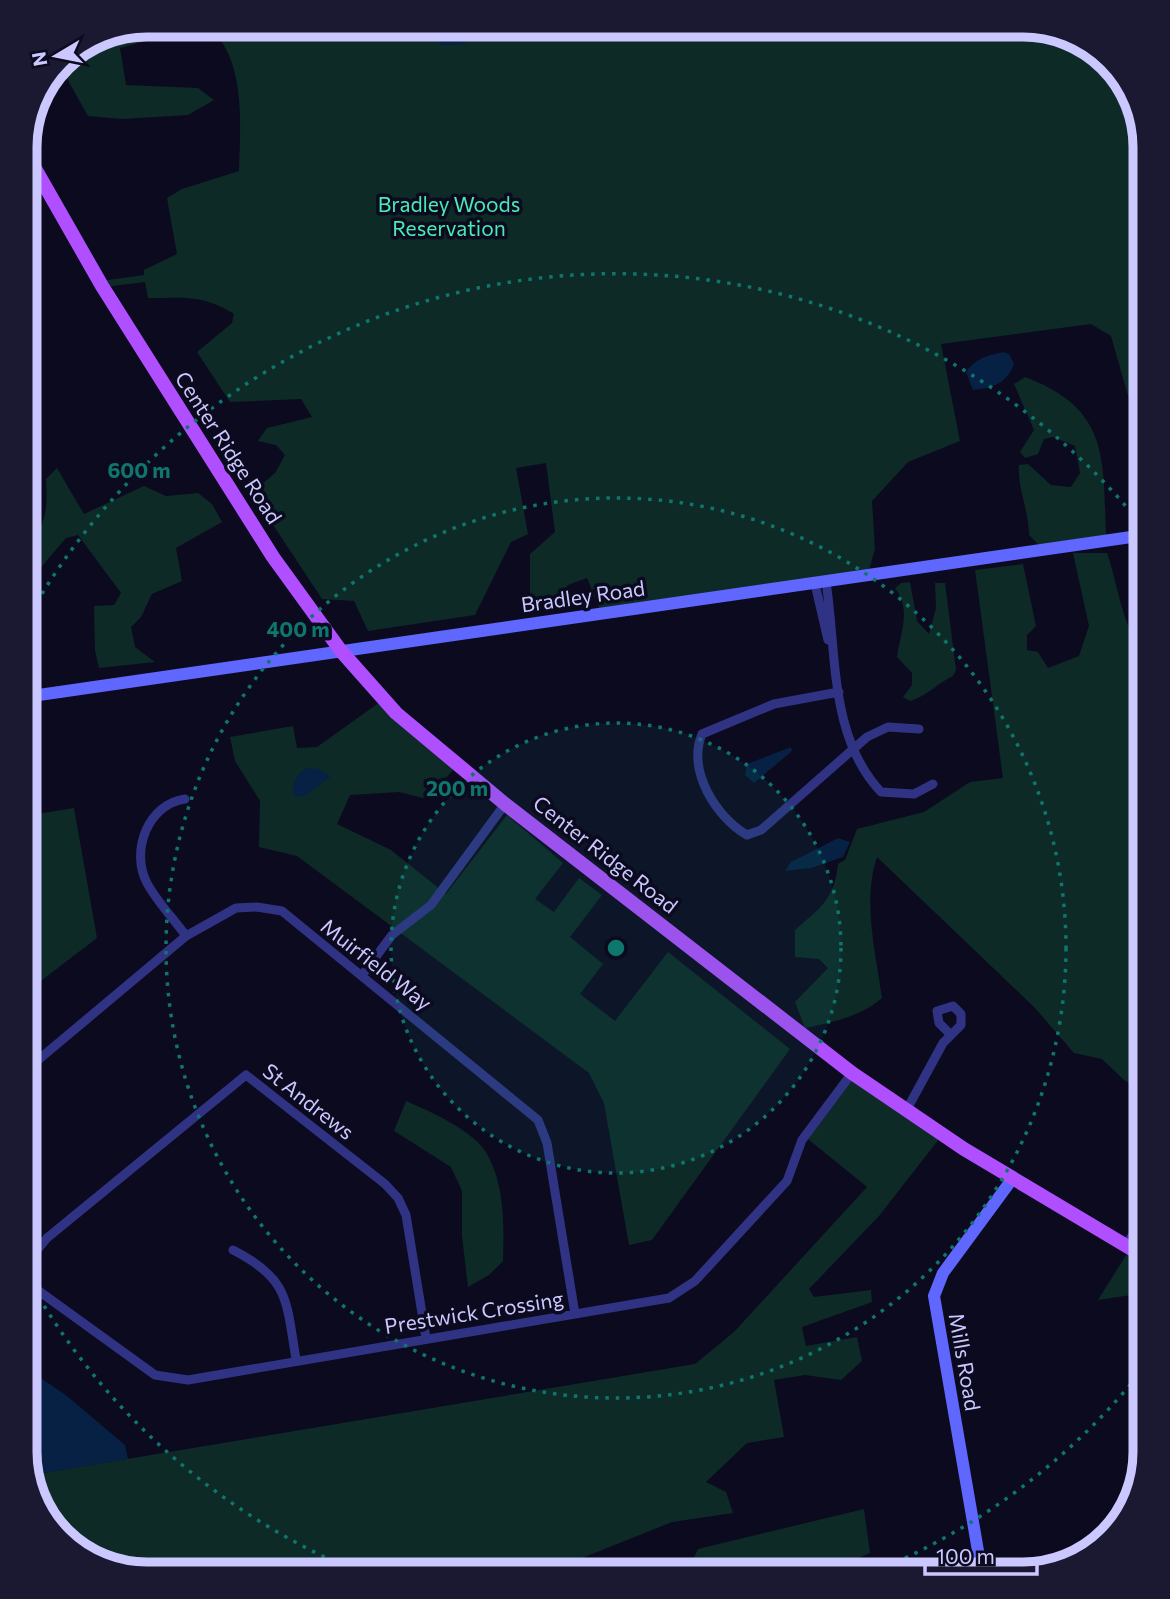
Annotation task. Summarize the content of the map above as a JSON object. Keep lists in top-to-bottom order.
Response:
{
  "streets": {
    "main road": ["Center Ridge Road"],
    "street": [
      "Bradley Road",
      "Muirfield Way",
      "St Andrews",
      "Prestwick Crossing",
      "Mills Road"
    ]
  },
  "crossings": [
    ["Center Ridge Road", "Bradley Road"],
    ["Center Ridge Road", "Prestwick Crossing"],
    ["Center Ridge Road", "Mills Road"],
    ["Muirfield Way", "Prestwick Crossing"],
    ["St Andrews", "Prestwick Crossing"]
  ],
  "parks": ["Bradley Woods Reservation"],
  "scale_bar": "100 m",
  "north": "left",
  "rings": ["600 m", "400 m", "200 m"]
}
